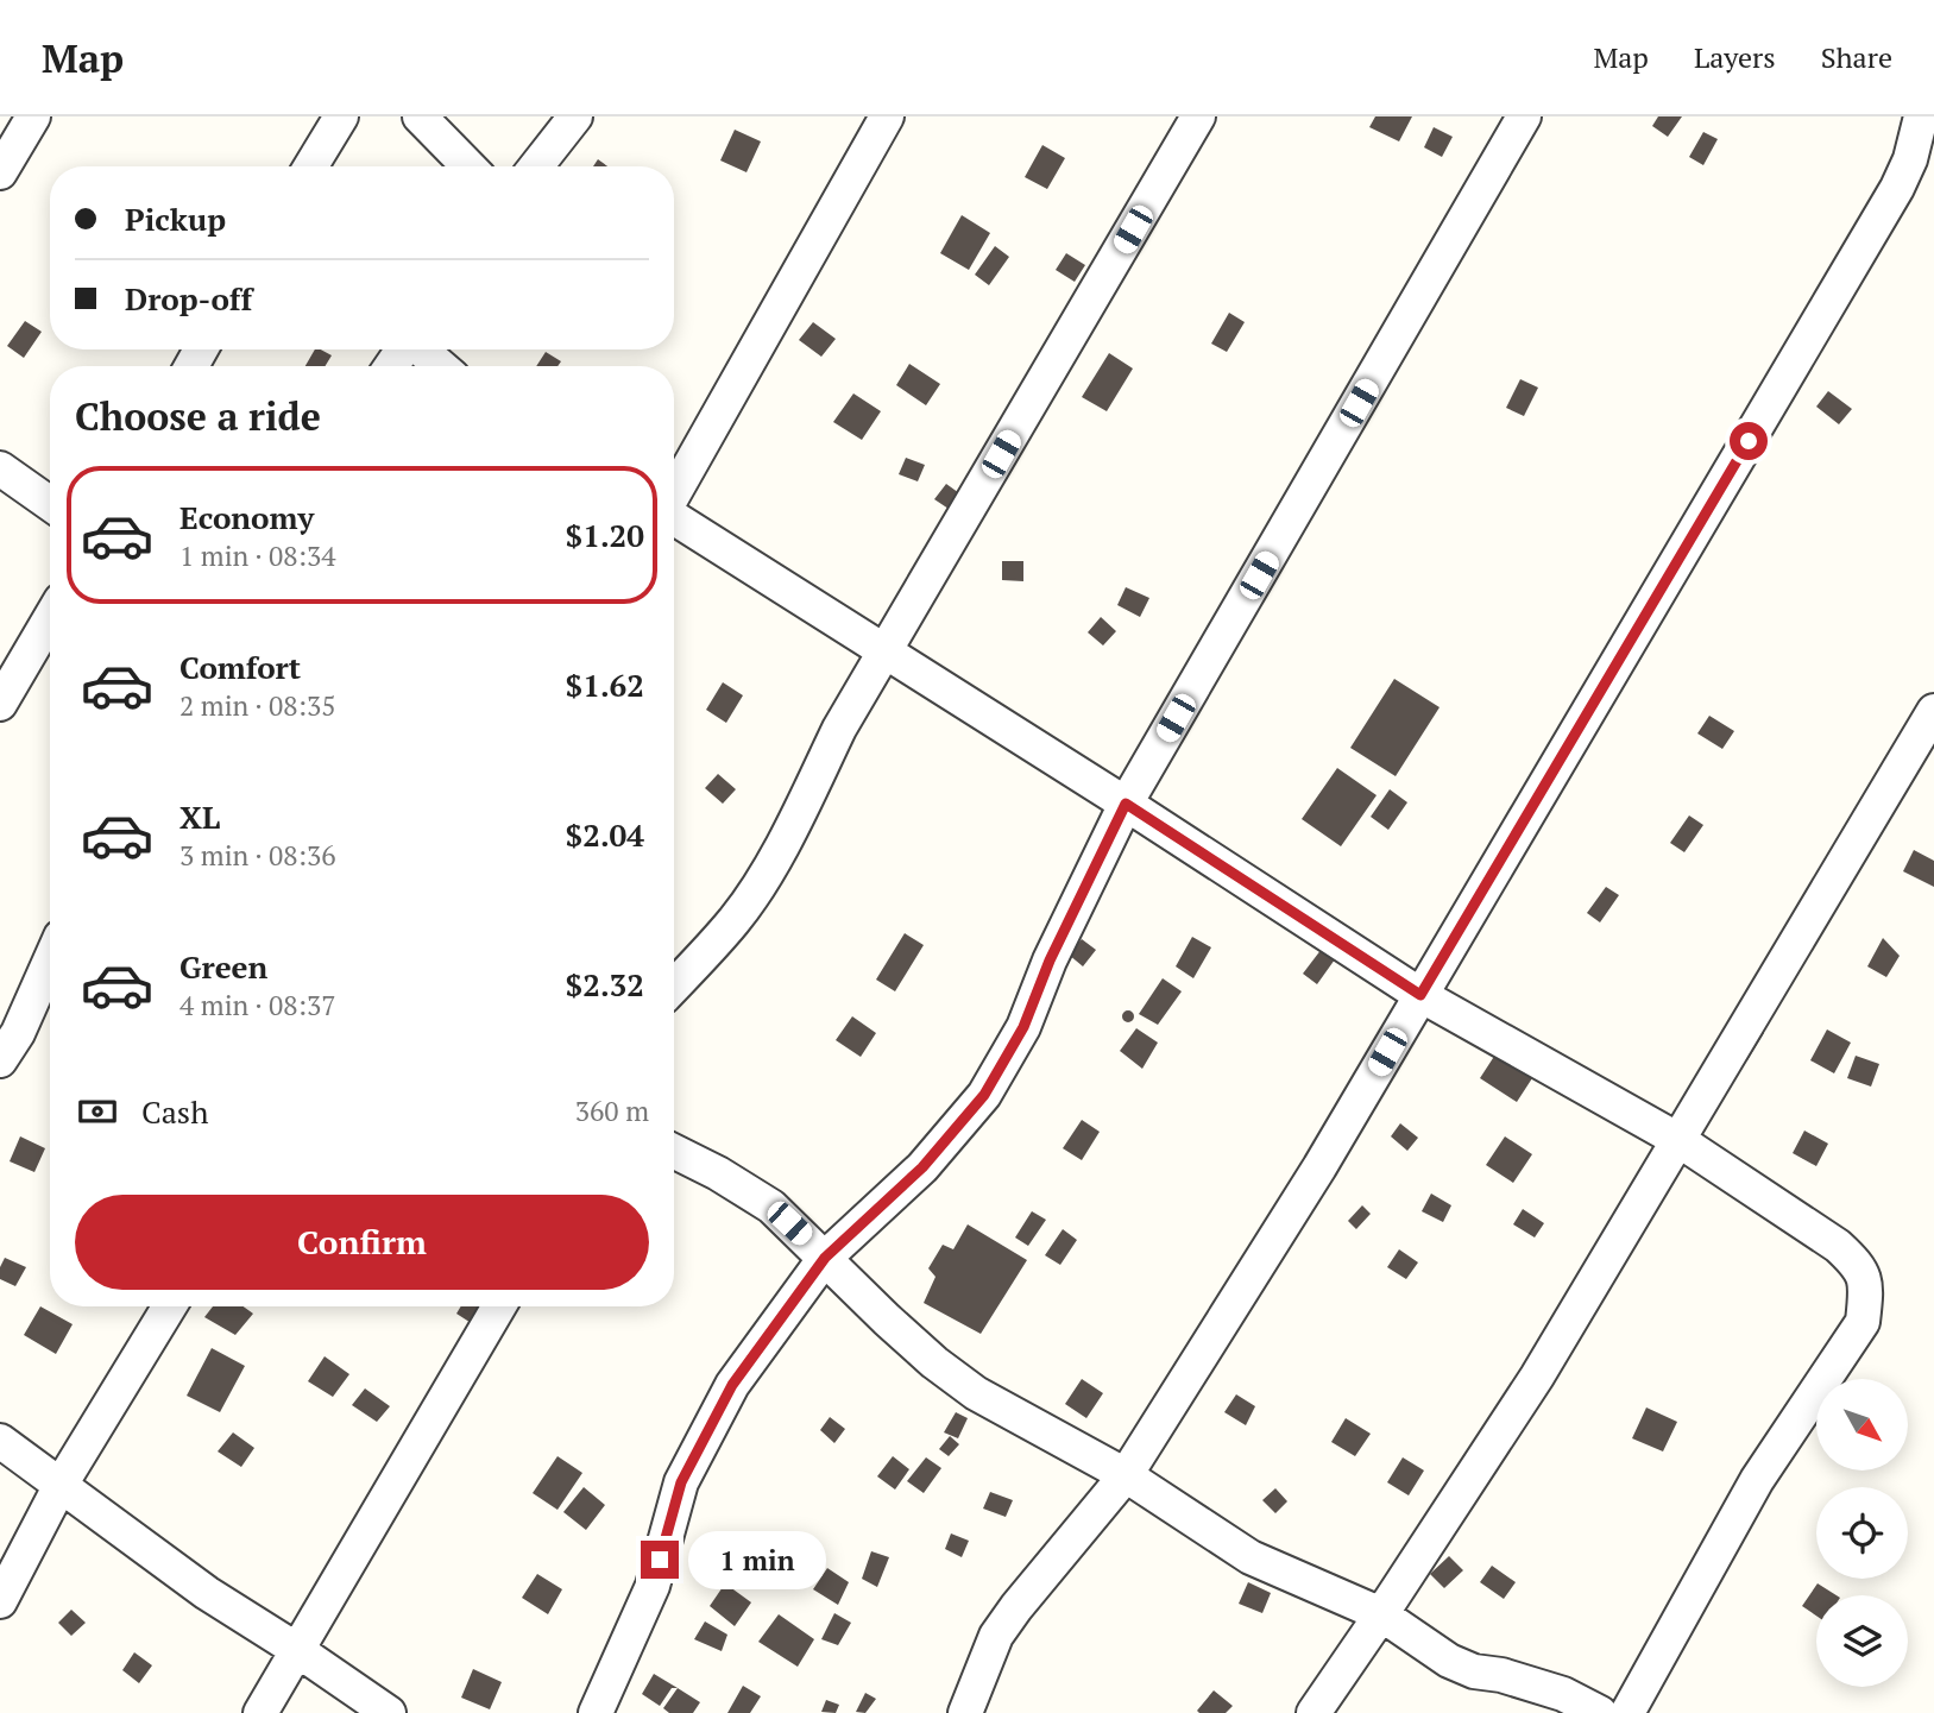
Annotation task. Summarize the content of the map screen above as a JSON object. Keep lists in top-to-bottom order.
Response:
{
  "north": "bottom right",
  "page": {
    "header": "Map",
    "nav": ["Map", "Layers", "Share"],
    "banner": ["Pickup", "Drop-off"],
    "heading": "Choose a ride",
    "list": [
      {
        "name": "Economy",
        "note": "1 min · 08:34",
        "value": "$1.20"
      },
      {
        "name": "Comfort",
        "note": "2 min · 08:35",
        "value": "$1.62"
      },
      {
        "name": "XL",
        "note": "3 min · 08:36",
        "value": "$2.04"
      },
      {
        "name": "Green",
        "note": "4 min · 08:37",
        "value": "$2.32"
      }
    ],
    "pay": ["Cash", "360 m"],
    "buttons": "Confirm",
    "bubble": "1 min"
  }
}
